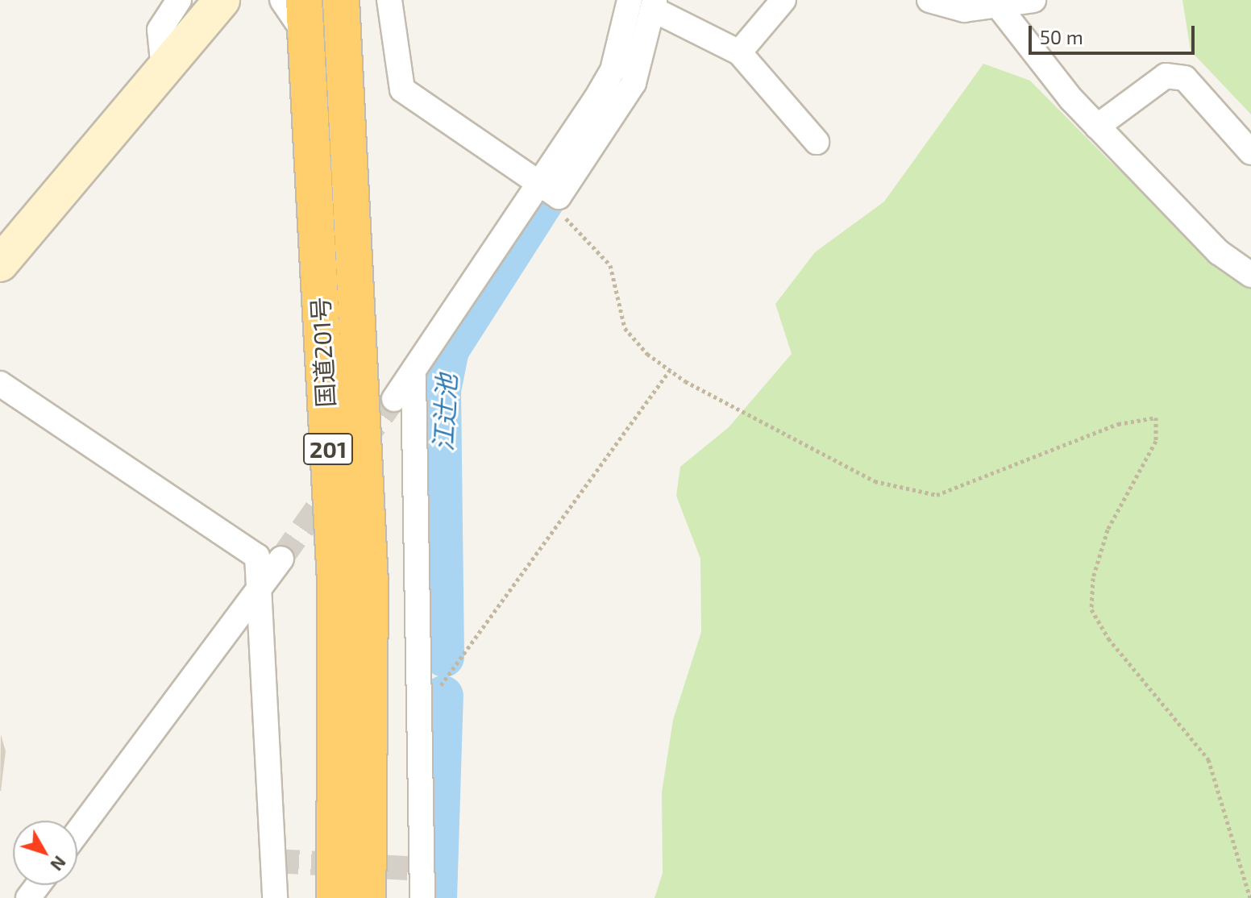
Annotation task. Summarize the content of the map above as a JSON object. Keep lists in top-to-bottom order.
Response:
{
  "streets": {
    "highway": ["国道201号", "201"]
  },
  "water": ["江辻池"],
  "scale_bar": "50 m",
  "north": "bottom right"
}
